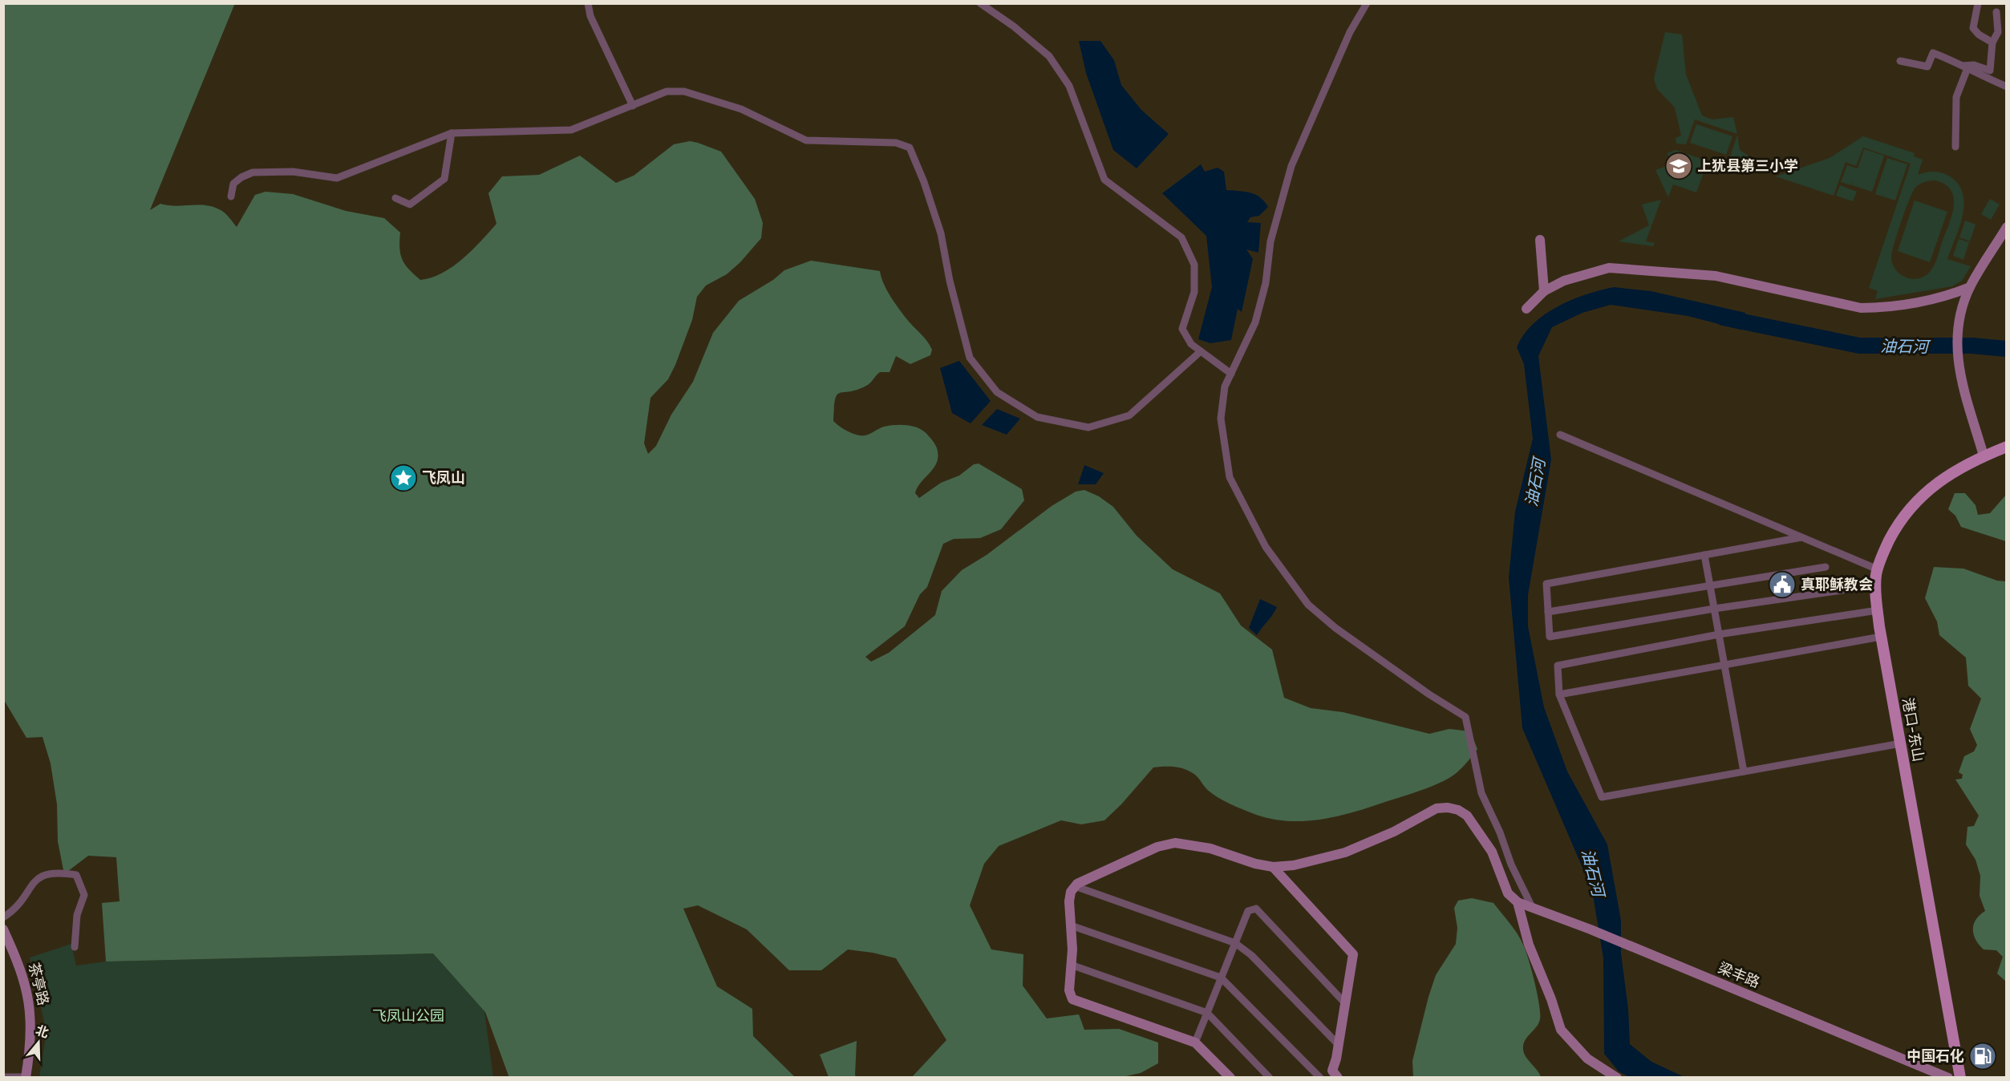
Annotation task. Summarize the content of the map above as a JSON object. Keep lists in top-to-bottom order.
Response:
{
  "streets": {
    "main road": ["港口-东山"],
    "street": ["梁丰路", "茶亭路"]
  },
  "water": ["油石河"],
  "parks": ["飞凤山公园"],
  "places": {
    "school or university": ["上犹县第三小学"],
    "place": ["飞凤山"],
    "public building": ["真耶稣教会"],
    "fuel station": ["中国石化"]
  },
  "north": "top"
}
